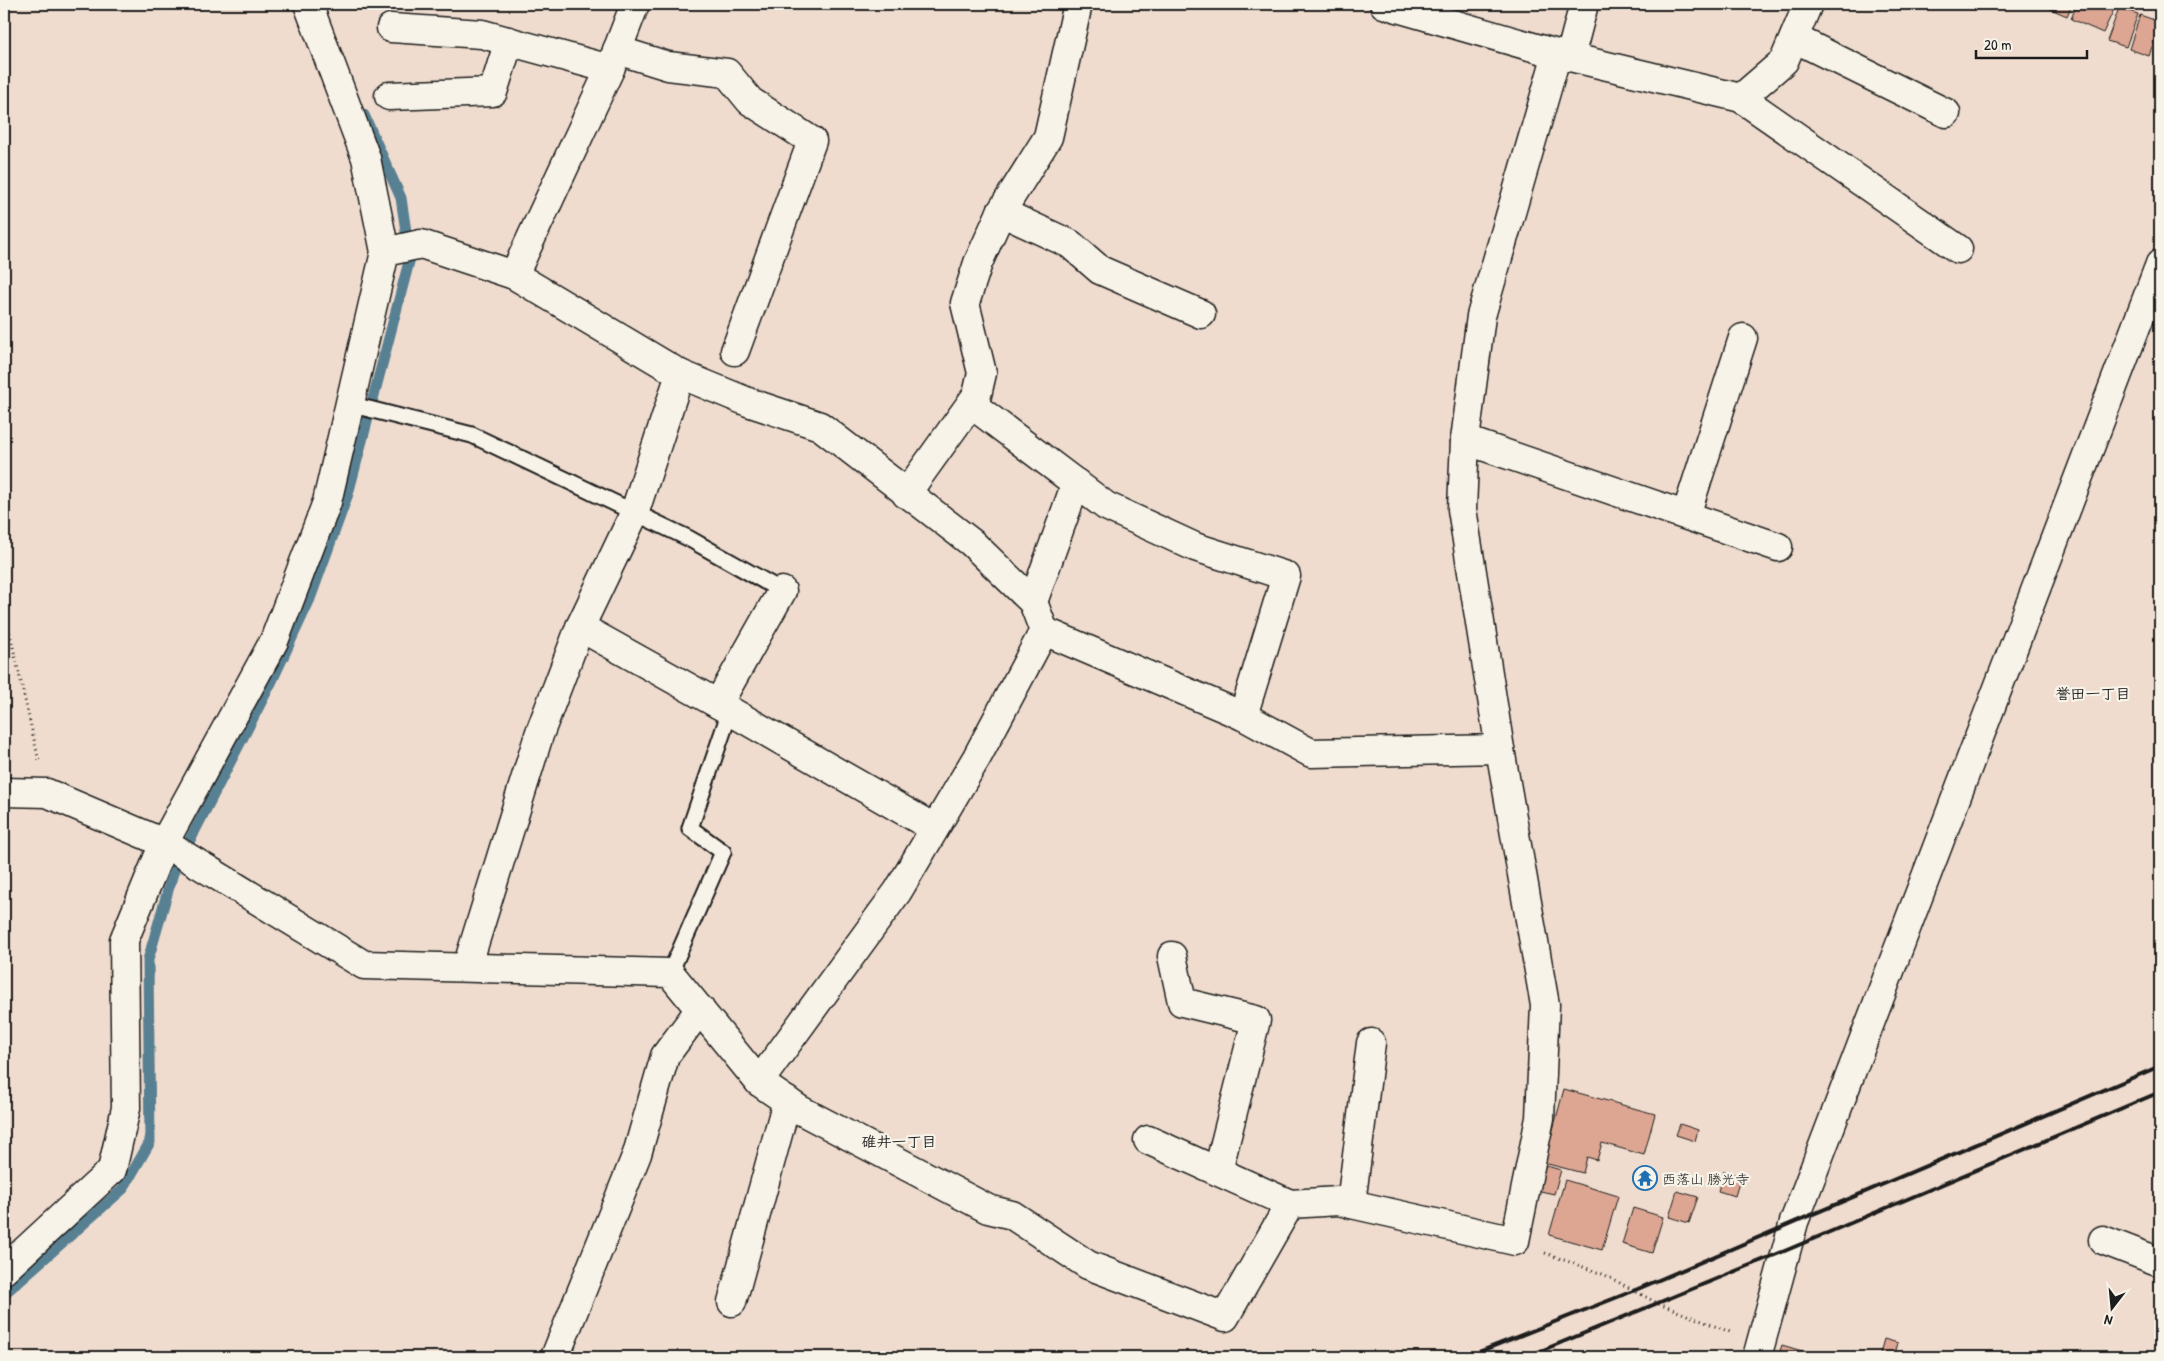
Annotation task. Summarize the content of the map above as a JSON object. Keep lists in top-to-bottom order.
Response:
{
  "districts": ["誉田一丁目", "碓井一丁目"],
  "places": {
    "temple": ["西落山 勝光寺"]
  },
  "scale_bar": "20 m",
  "north": "bottom"
}
